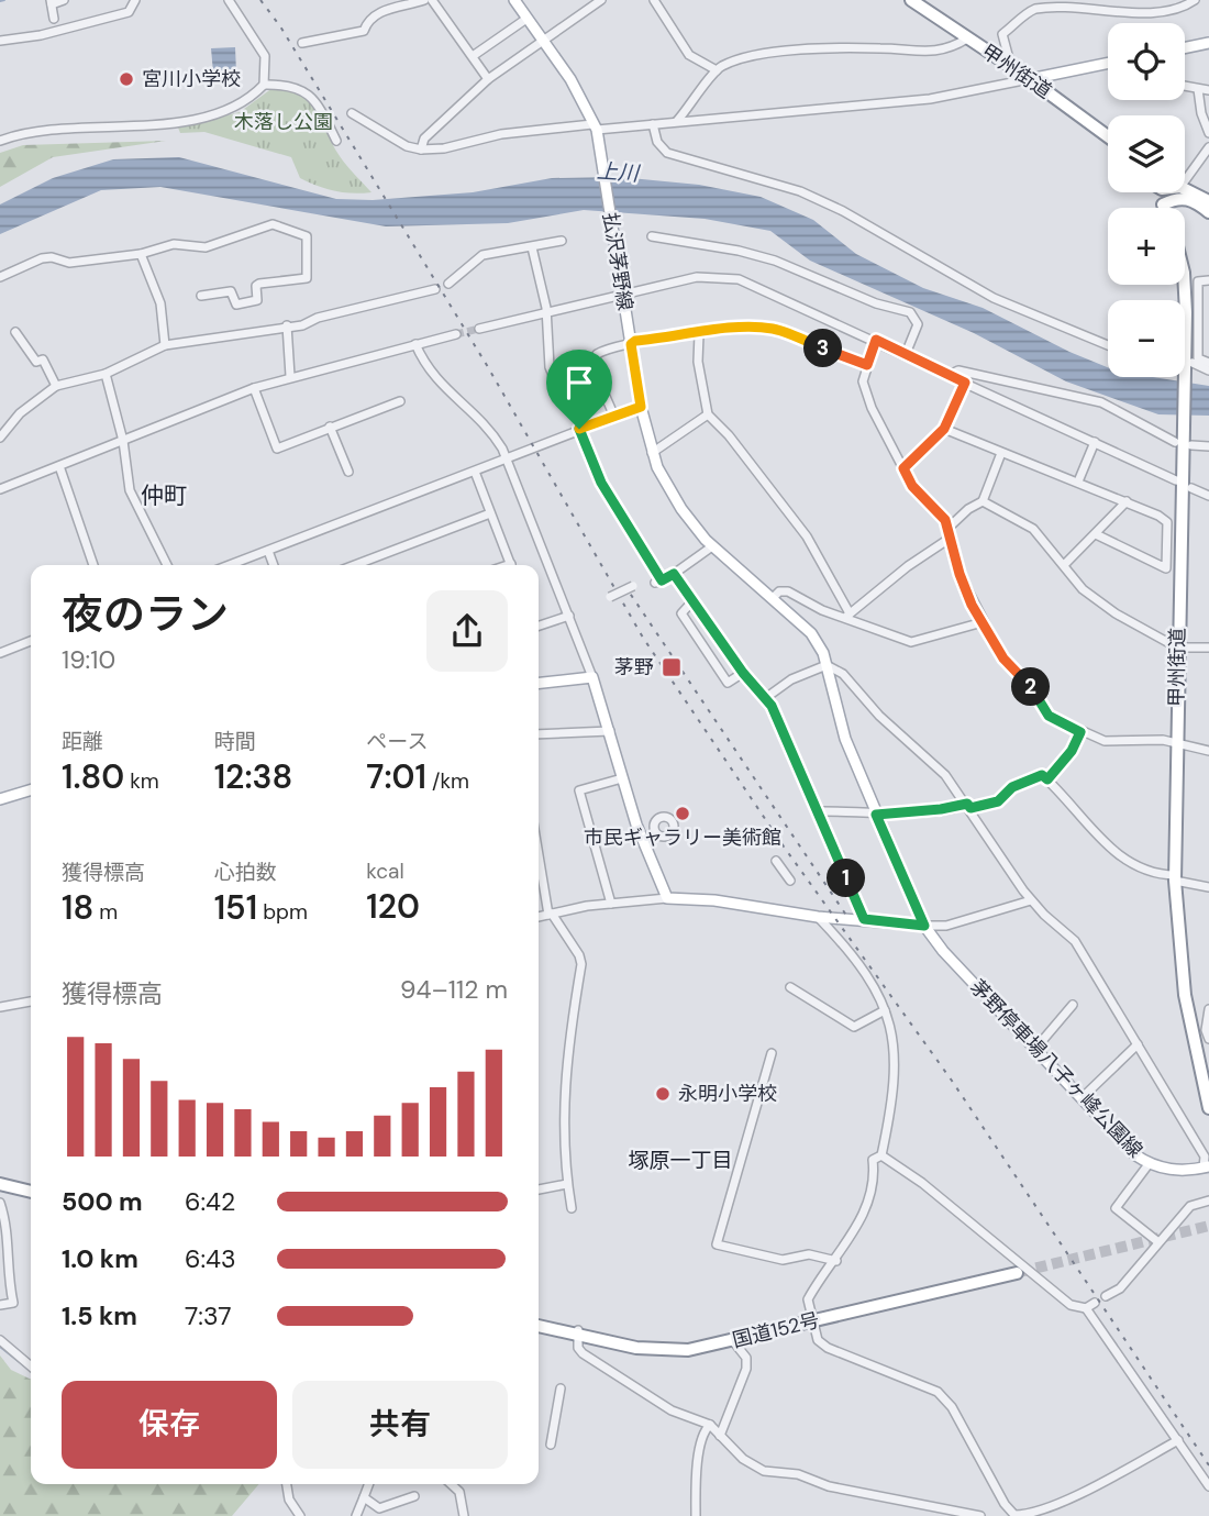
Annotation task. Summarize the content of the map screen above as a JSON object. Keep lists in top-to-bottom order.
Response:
{
  "streets": {
    "highway": ["甲州街道", "国道152号"],
    "main road": ["払沢茅野線", "茅野停車場八子ヶ峰公園線"]
  },
  "districts": ["仲町", "塚原一丁目"],
  "water": ["上川"],
  "parks": ["木落し公園"],
  "places": {
    "other": ["宮川小学校", "市民ギャラリー美術館", "永明小学校"],
    "transit": ["茅野"]
  },
  "page": {
    "map_buttons": ["+", "−"],
    "pins": ["3", "2", "1"],
    "heading": ["夜のラン", "19:10"],
    "stats": [
      ["距離", "1.80 km"],
      ["時間", "12:38"],
      ["ペース", "7:01 /km"],
      ["獲得標高", "18 m"],
      ["心拍数", "151 bpm"],
      ["kcal", "120"]
    ],
    "chart": ["獲得標高", "94–112 m"],
    "list": [
      {
        "name": "500 m",
        "note": "6:42"
      },
      {
        "name": "1.0 km",
        "note": "6:43"
      },
      {
        "name": "1.5 km",
        "note": "7:37"
      }
    ],
    "buttons": ["保存", "共有"]
  }
}
